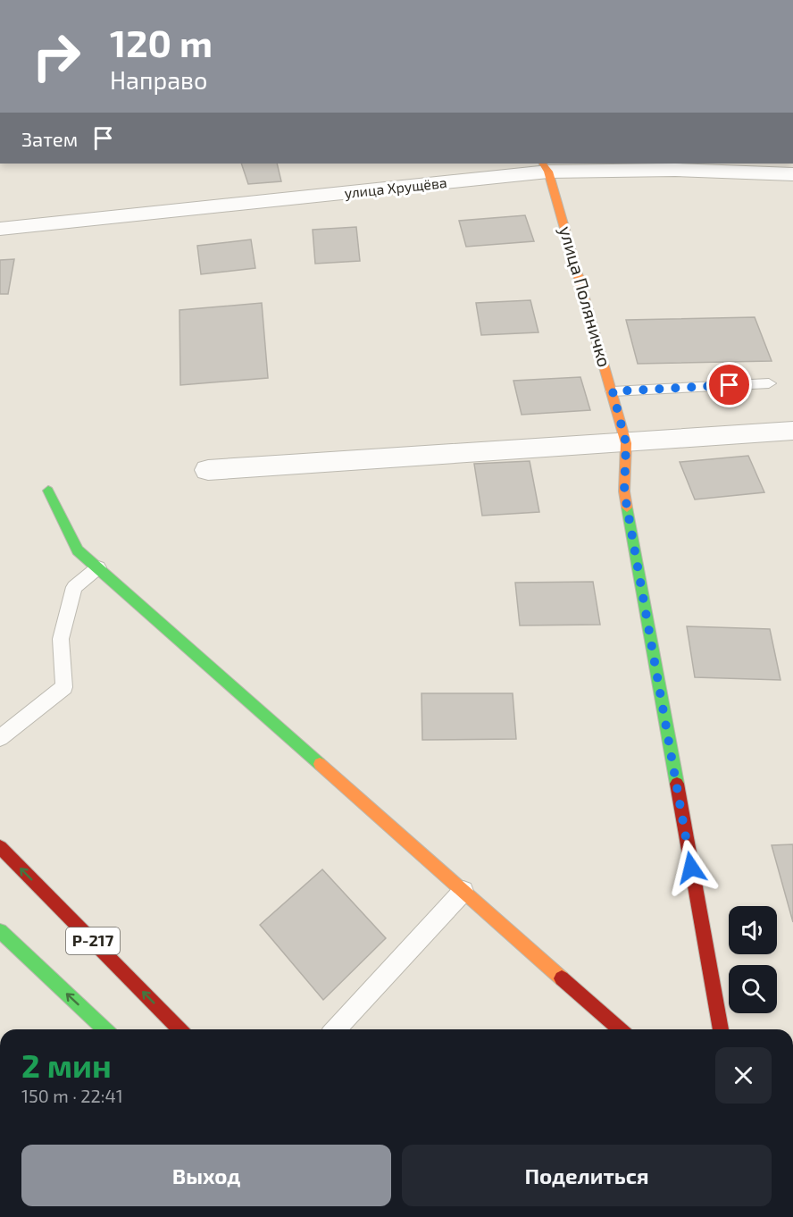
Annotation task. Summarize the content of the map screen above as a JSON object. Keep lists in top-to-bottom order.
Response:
{
  "streets": {
    "main road": ["улица Поляничко", "Р-217"],
    "street": ["улица Хрущёва"]
  },
  "crossings": [
    ["улица Хрущёва", "улица Поляничко"]
  ],
  "page": {
    "turn": ["120 m", "Направо"],
    "then": "Затем",
    "heading": ["2 мин", "150 m · 22:41"],
    "buttons": ["Выход", "Поделиться"]
  }
}
